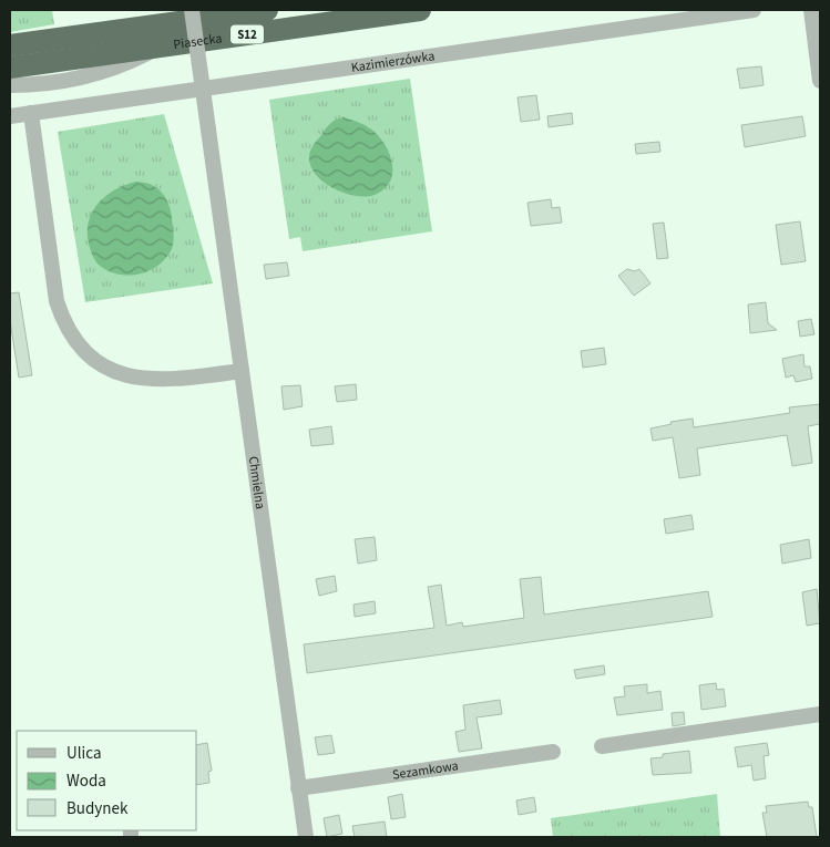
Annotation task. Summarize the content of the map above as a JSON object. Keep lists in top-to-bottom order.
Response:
{
  "streets": {
    "highway": ["S12", "Piasecka"],
    "street": ["Kazimierzówka", "Chmielna", "Sezamkowa"]
  },
  "crossings": [
    ["Piasecka", "Chmielna"],
    ["Chmielna", "Sezamkowa"]
  ],
  "legend": ["Ulica", "Woda", "Budynek"]
}
